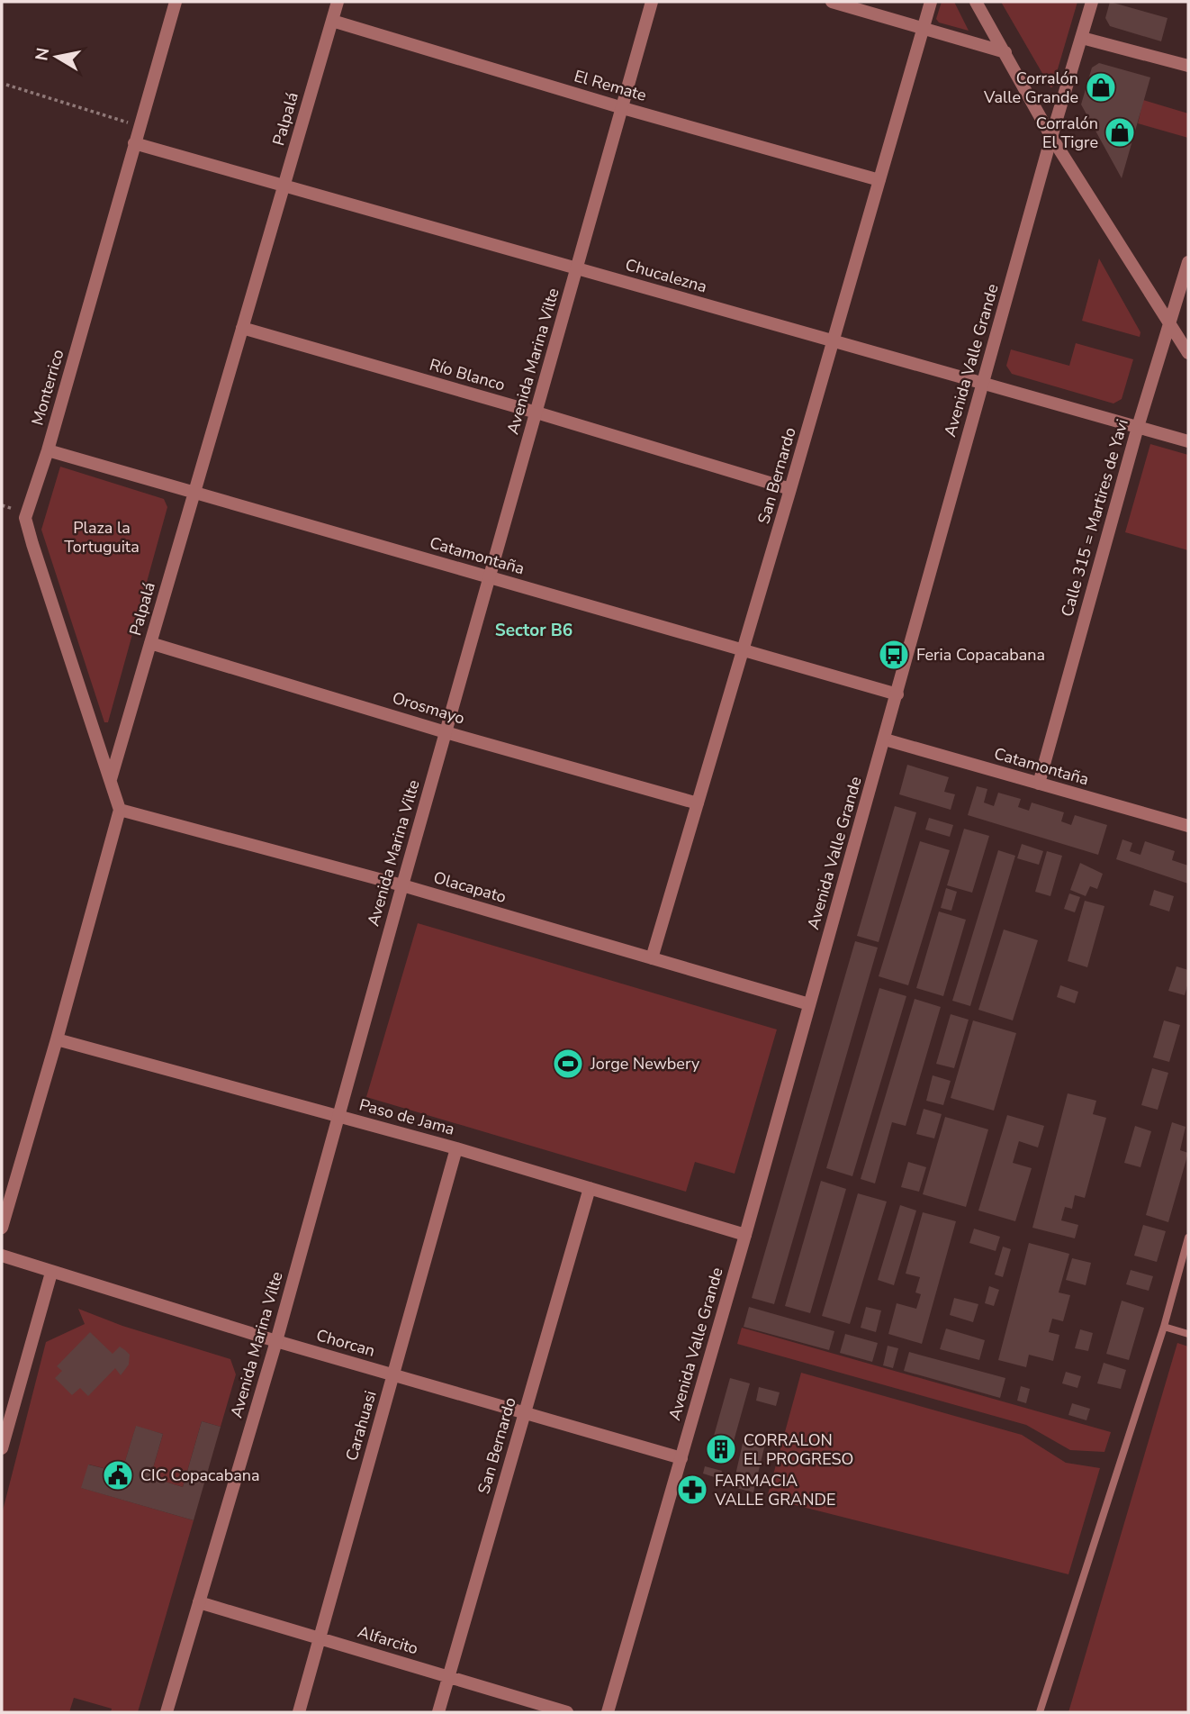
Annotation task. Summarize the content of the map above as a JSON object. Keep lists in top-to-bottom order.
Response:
{
  "streets": {
    "street": [
      "El Remate",
      "Palpalá",
      "Chucalezna",
      "Avenida Valle Grande",
      "Avenida Marina Vilte",
      "Río Blanco",
      "Monterrico",
      "San Bernardo",
      "Calle 315 = Martires de Yavi",
      "Catamontaña",
      "Orosmayo",
      "Olacapato",
      "Paso de Jama",
      "Chorcan",
      "Carahuasi",
      "Alfarcito"
    ]
  },
  "crossings": [
    ["El Remate", "Palpalá"],
    ["El Remate", "Avenida Marina Vilte"],
    ["El Remate", "San Bernardo"],
    ["Palpalá", "Chucalezna"],
    ["Palpalá", "Río Blanco"],
    ["Palpalá", "Monterrico"],
    ["Palpalá", "Catamontaña"],
    ["Palpalá", "Orosmayo"],
    ["Chucalezna", "Avenida Valle Grande"],
    ["Chucalezna", "Avenida Marina Vilte"],
    ["Chucalezna", "Monterrico"],
    ["Chucalezna", "San Bernardo"],
    ["Chucalezna", "Calle 315 = Martires de Yavi"],
    ["Avenida Valle Grande", "Catamontaña"],
    ["Avenida Valle Grande", "Olacapato"],
    ["Avenida Valle Grande", "Paso de Jama"],
    ["Avenida Valle Grande", "Chorcan"],
    ["Avenida Marina Vilte", "Río Blanco"],
    ["Avenida Marina Vilte", "Catamontaña"],
    ["Avenida Marina Vilte", "Orosmayo"],
    ["Avenida Marina Vilte", "Olacapato"],
    ["Avenida Marina Vilte", "Paso de Jama"],
    ["Avenida Marina Vilte", "Chorcan"],
    ["Avenida Marina Vilte", "Alfarcito"],
    ["Río Blanco", "San Bernardo"],
    ["Monterrico", "Catamontaña"],
    ["San Bernardo", "Catamontaña"],
    ["San Bernardo", "Orosmayo"],
    ["San Bernardo", "Olacapato"],
    ["San Bernardo", "Paso de Jama"],
    ["San Bernardo", "Chorcan"],
    ["San Bernardo", "Alfarcito"],
    ["Calle 315 = Martires de Yavi", "Catamontaña"],
    ["Paso de Jama", "Carahuasi"],
    ["Chorcan", "Carahuasi"],
    ["Carahuasi", "Alfarcito"]
  ],
  "districts": ["Sector B6"],
  "parks": ["Plaza la Tortuguita"],
  "places": {
    "shop": ["Corralón Valle Grande", "Corralón El Tigre"],
    "bus stop": ["Feria Copacabana"],
    "sports": ["Jorge Newbery"],
    "building": ["CORRALON EL PROGRESO"],
    "public building": ["CIC Copacabana"],
    "pharmacy": ["FARMACIA VALLE GRANDE"]
  },
  "north": "left"
}
